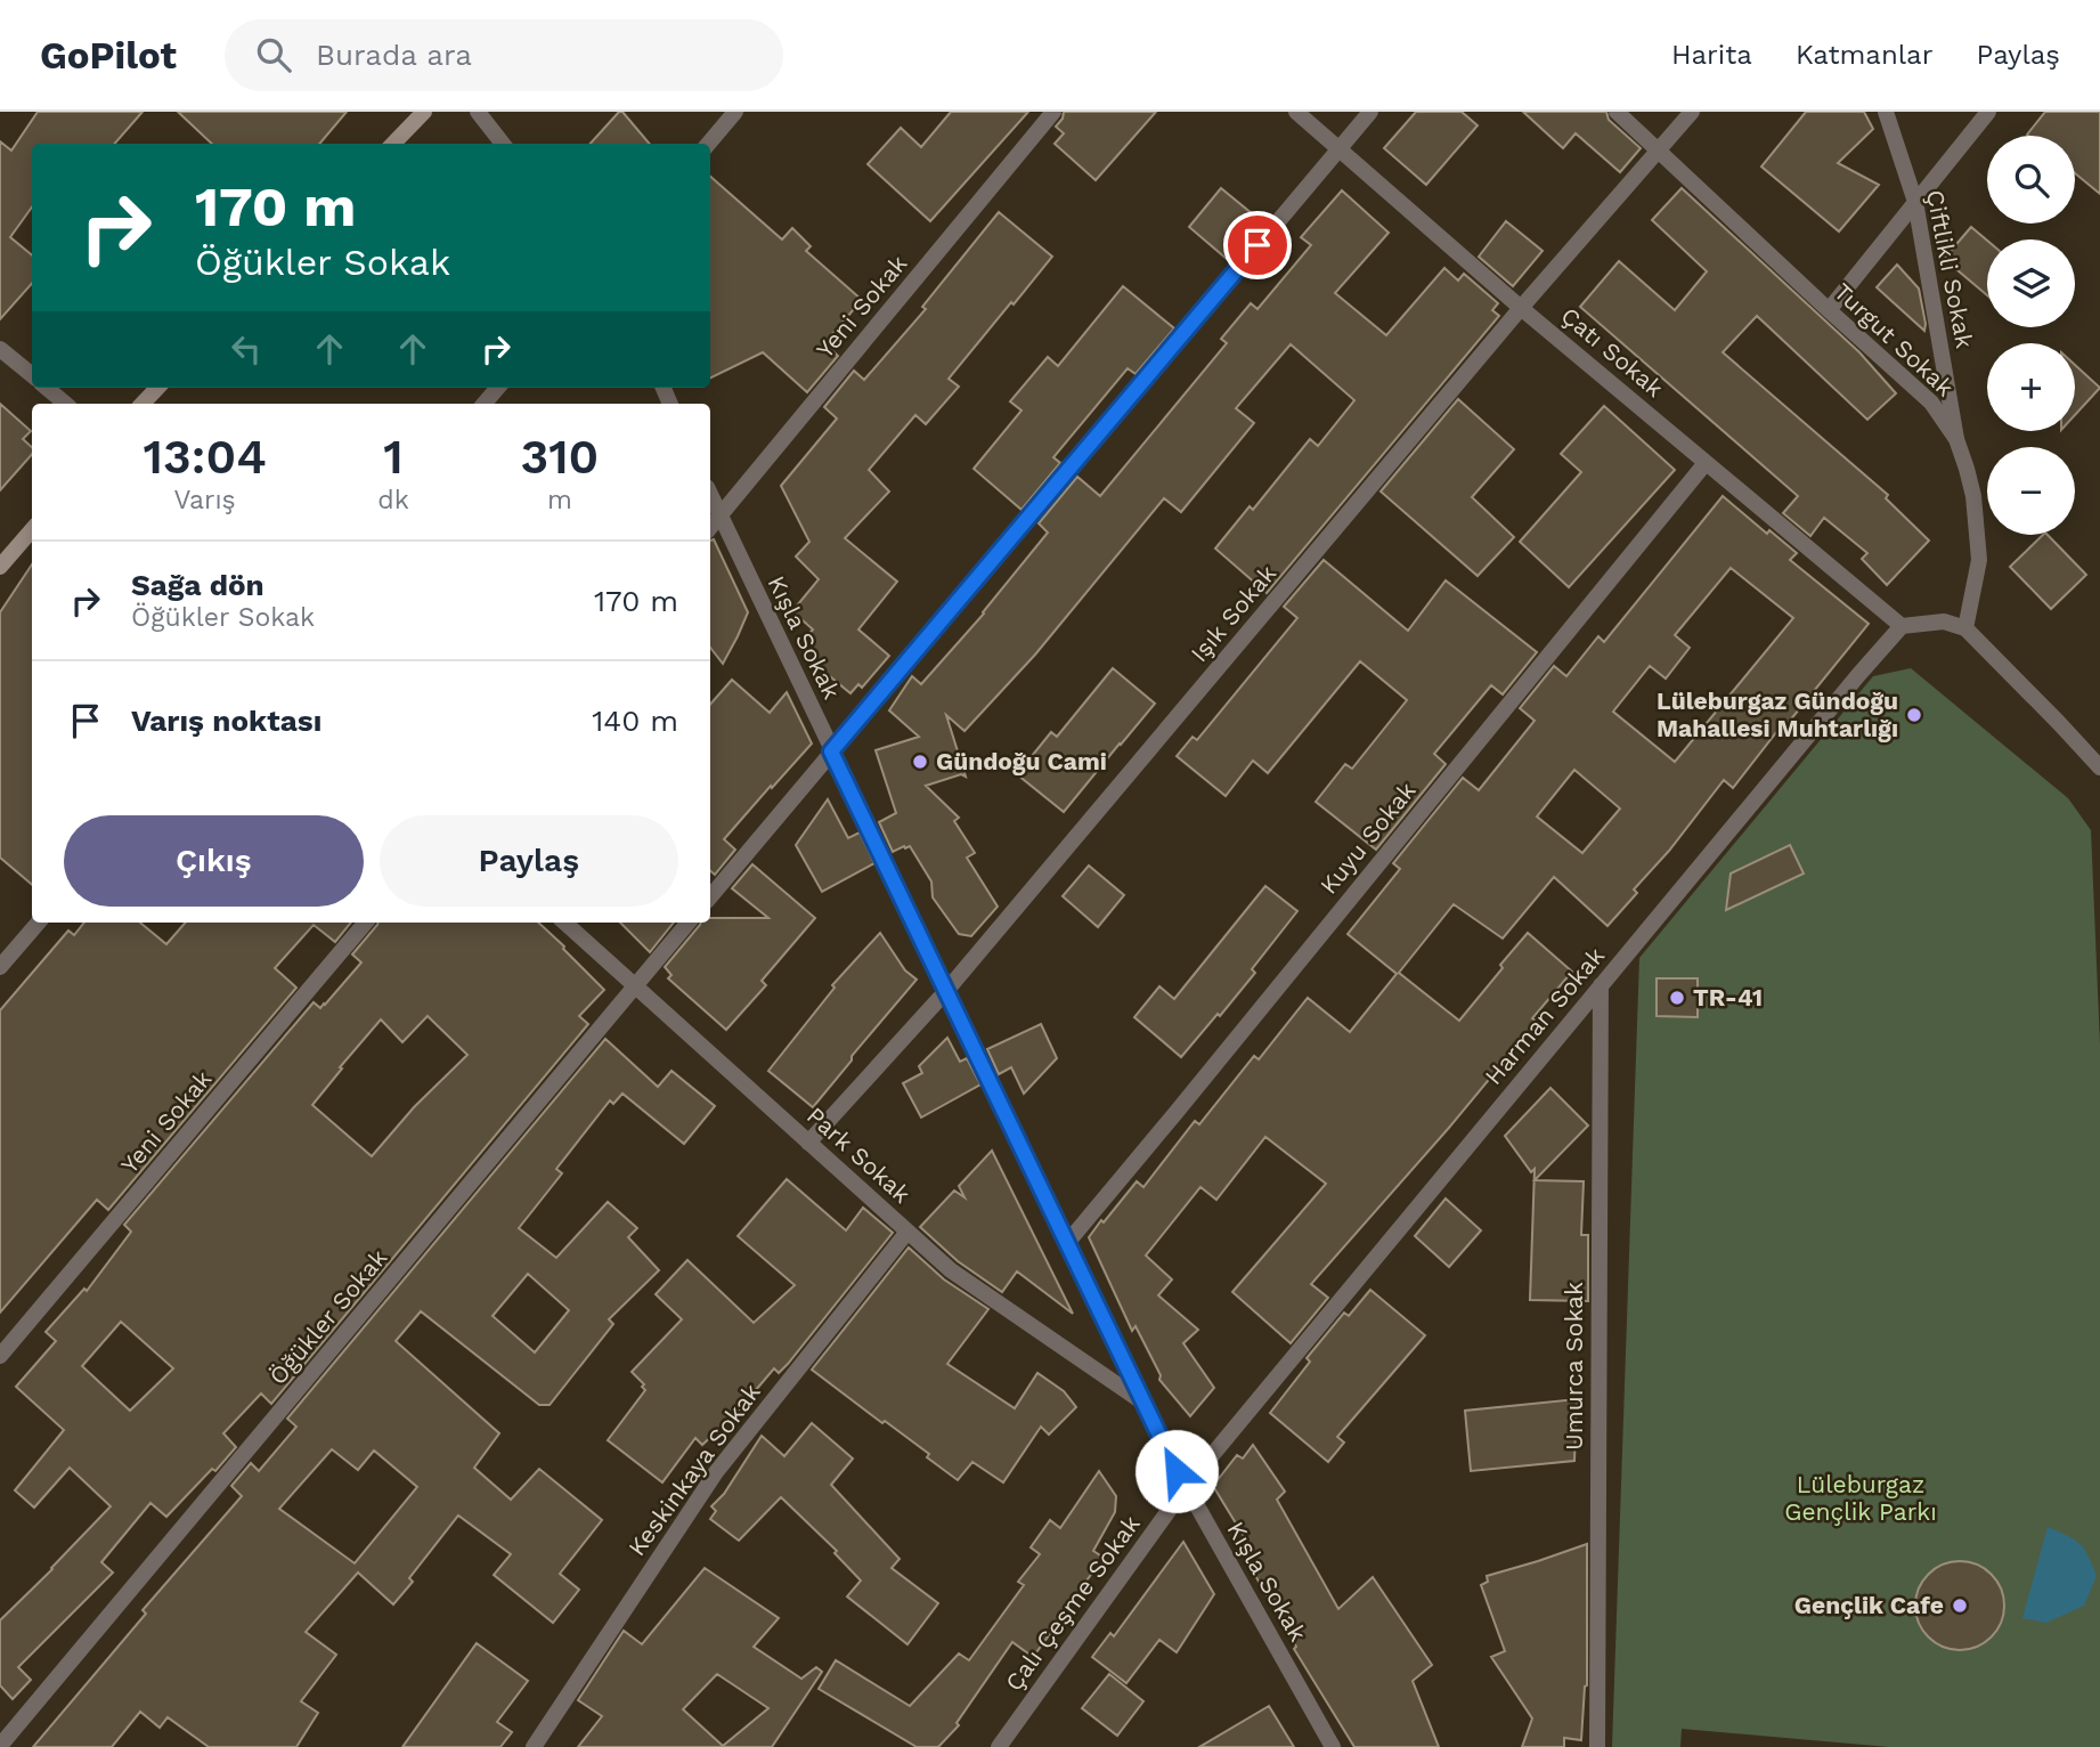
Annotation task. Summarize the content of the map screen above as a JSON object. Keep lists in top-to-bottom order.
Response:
{
  "streets": {
    "street": [
      "Çiftlikli Sokak",
      "Yeni Sokak",
      "Turgut Sokak",
      "Çatı Sokak",
      "Işık Sokak",
      "Kışla Sokak",
      "Kuyu Sokak",
      "Harman Sokak",
      "Park Sokak",
      "Öğükler Sokak",
      "Umurca Sokak",
      "Keskinkaya Sokak",
      "Çalı Çeşme Sokak"
    ]
  },
  "crossings": [
    ["Çiftlikli Sokak", "Turgut Sokak"],
    ["Yeni Sokak", "Kışla Sokak"],
    ["Turgut Sokak", "Işık Sokak"],
    ["Çatı Sokak", "Işık Sokak"],
    ["Çatı Sokak", "Kuyu Sokak"],
    ["Çatı Sokak", "Harman Sokak"],
    ["Işık Sokak", "Kışla Sokak"],
    ["Işık Sokak", "Park Sokak"],
    ["Kışla Sokak", "Kuyu Sokak"],
    ["Kışla Sokak", "Harman Sokak"],
    ["Kışla Sokak", "Park Sokak"],
    ["Kışla Sokak", "Çalı Çeşme Sokak"],
    ["Harman Sokak", "Umurca Sokak"],
    ["Harman Sokak", "Çalı Çeşme Sokak"],
    ["Park Sokak", "Öğükler Sokak"],
    ["Park Sokak", "Keskinkaya Sokak"]
  ],
  "parks": ["Lüleburgaz Gençlik Parkı"],
  "places": [
    "Lüleburgaz Gündoğu Mahallesi Muhtarlığı",
    "Gündoğu Cami",
    "TR-41",
    "Gençlik Cafe"
  ],
  "page": {
    "header": "GoPilot",
    "search": "Burada ara",
    "nav": ["Harita", "Katmanlar", "Paylaş"],
    "map_buttons": ["+", "−"],
    "turn": ["170 m", "Öğükler Sokak"],
    "eta": [
      "13:04",
      "Varış",
      "1",
      "dk",
      "310",
      "m"
    ],
    "list": [
      {
        "name": "Sağa dön",
        "note": "Öğükler Sokak",
        "value": "170 m"
      },
      {
        "name": "Varış noktası",
        "value": "140 m"
      }
    ],
    "buttons": ["Çıkış", "Paylaş"]
  }
}
